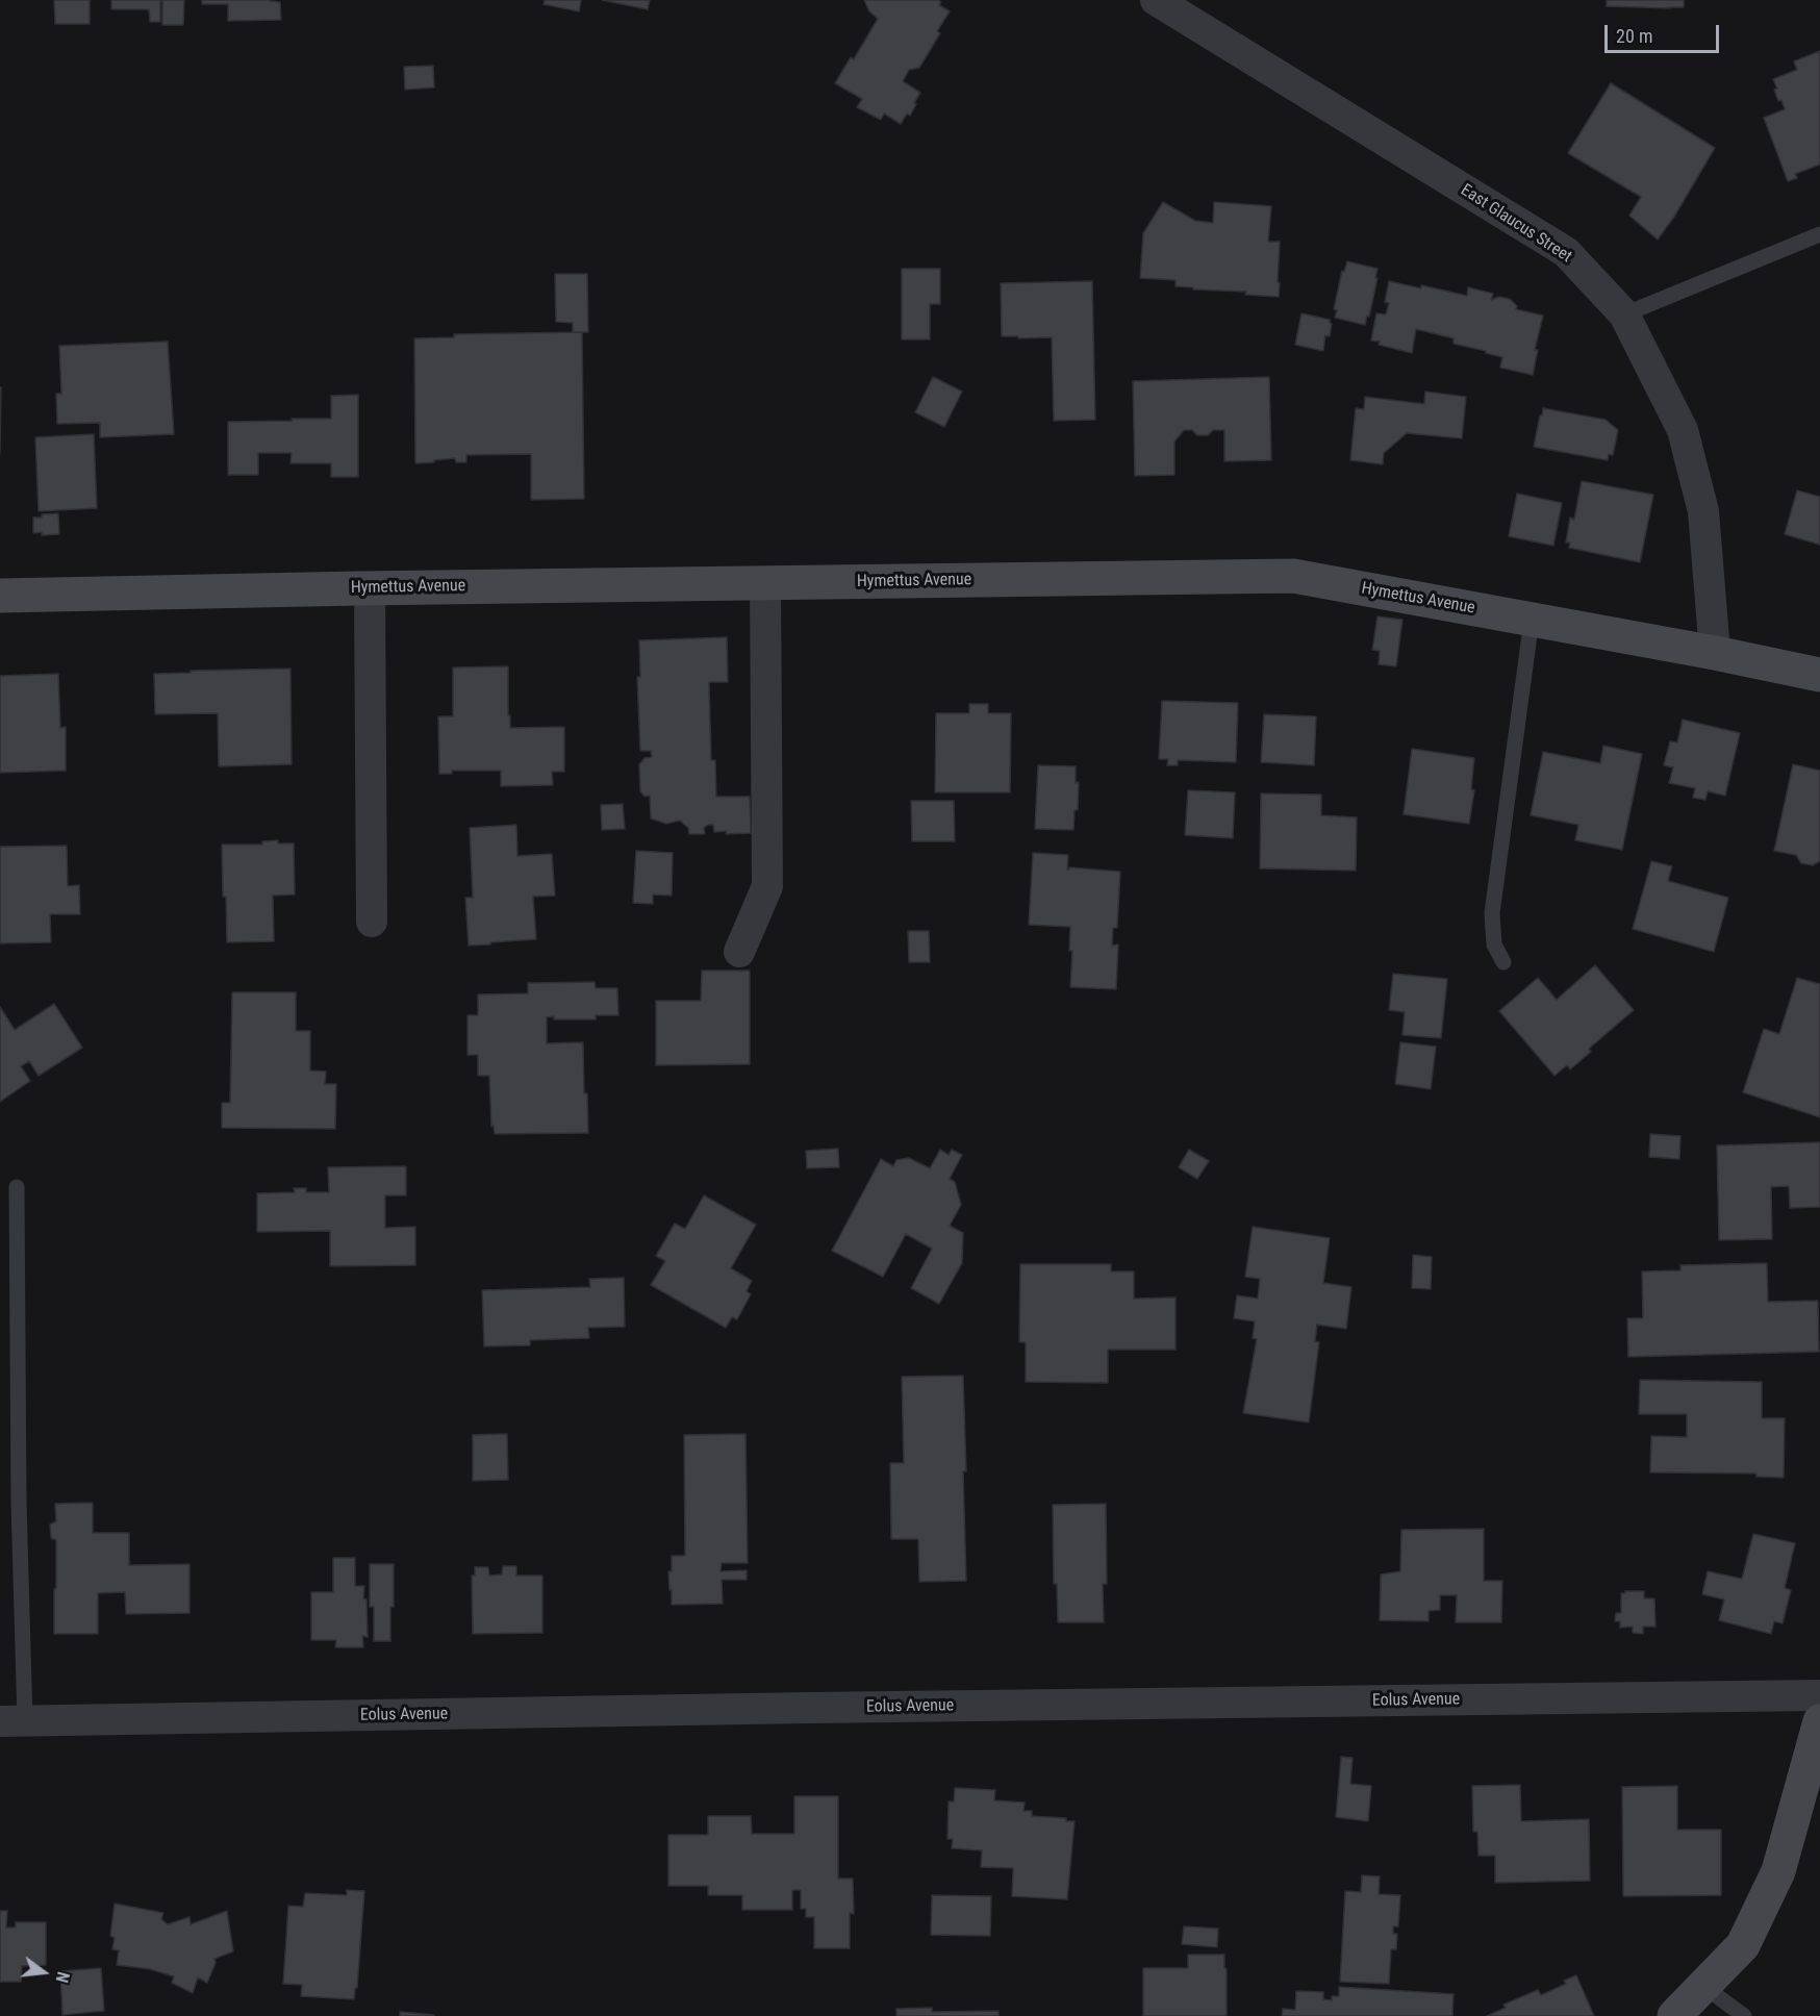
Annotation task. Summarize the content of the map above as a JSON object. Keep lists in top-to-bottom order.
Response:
{
  "streets": {
    "street": ["East Glaucus Street", "Hymettus Avenue", "Eolus Avenue"]
  },
  "crossings": [
    ["East Glaucus Street", "Hymettus Avenue"]
  ],
  "scale_bar": "20 m",
  "north": "right"
}
